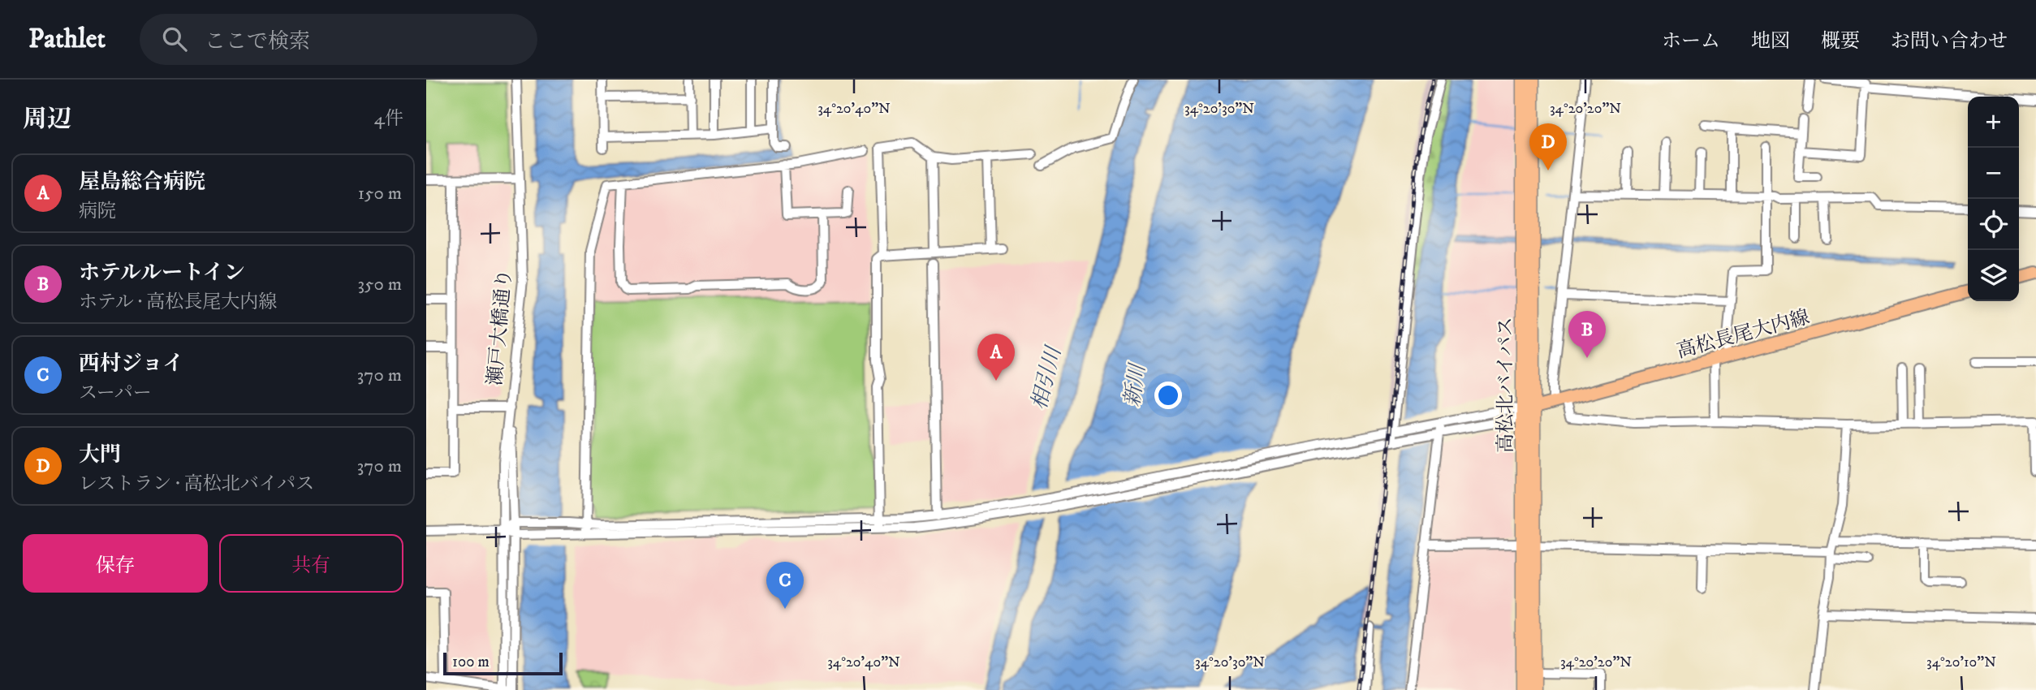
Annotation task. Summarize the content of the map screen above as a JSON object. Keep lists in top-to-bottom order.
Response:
{
  "streets": {
    "highway": ["高松北バイパス"],
    "main road": ["高松長尾大内線"],
    "street": ["瀬戸大橋通り"]
  },
  "crossings": [
    ["高松長尾大内線", "高松北バイパス"]
  ],
  "water": ["相引川", "新川"],
  "scale_bar": "100 m",
  "page": {
    "header": "Pathlet",
    "search": "ここで検索",
    "nav": [
      "ホーム",
      "地図",
      "概要",
      "お問い合わせ"
    ],
    "heading": ["周辺", "4件"],
    "map_buttons": ["+", "−"],
    "pins": [
      "D",
      "B",
      "A",
      "C"
    ],
    "list": [
      {
        "mark": "A",
        "name": "屋島総合病院",
        "note": "病院",
        "value": "150 m"
      },
      {
        "mark": "B",
        "name": "ホテルルートイン",
        "note": "ホテル · 高松長尾大内線",
        "value": "350 m"
      },
      {
        "mark": "C",
        "name": "西村ジョイ",
        "note": "スーパー",
        "value": "370 m"
      },
      {
        "mark": "D",
        "name": "大門",
        "note": "レストラン · 高松北バイパス",
        "value": "370 m"
      }
    ],
    "buttons": ["保存", "共有"],
    "scale": "100 m"
  },
  "coordinates": [
    "34°20'40\"N",
    "34°20'30\"N",
    "34°20'20\"N",
    "34°20'10\"N"
  ]
}
